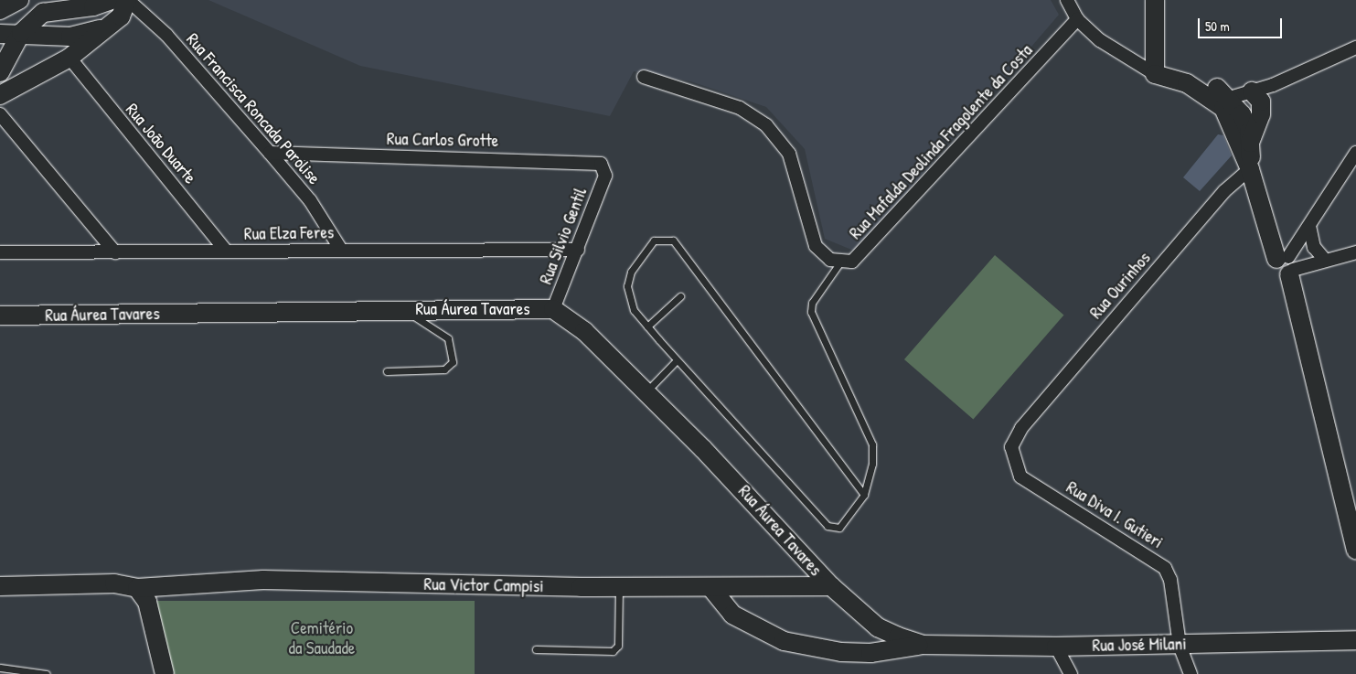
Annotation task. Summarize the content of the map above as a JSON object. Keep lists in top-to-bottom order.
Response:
{
  "streets": {
    "street": [
      "Rua Francisca Roncada Parolise",
      "Rua Carlos Grotte",
      "Rua Mafalda Deolinda Fragolente da Costa",
      "Rua João Duarte",
      "Rua Elza Feres",
      "Rua Silvio Gentil",
      "Rua Ourinhos",
      "Rua Áurea Tavares",
      "Rua Diva I. Gutieri",
      "Rua Victor Campisi",
      "Rua José Milani"
    ]
  },
  "crossings": [
    ["Rua Francisca Roncada Parolise", "Rua Carlos Grotte"],
    ["Rua Francisca Roncada Parolise", "Rua Elza Feres"],
    ["Rua Carlos Grotte", "Rua Silvio Gentil"],
    ["Rua João Duarte", "Rua Elza Feres"],
    ["Rua Elza Feres", "Rua Silvio Gentil"],
    ["Rua Silvio Gentil", "Rua Áurea Tavares"],
    ["Rua Ourinhos", "Rua Diva I. Gutieri"],
    ["Rua Áurea Tavares", "Rua Victor Campisi"],
    ["Rua Áurea Tavares", "Rua José Milani"],
    ["Rua Diva I. Gutieri", "Rua José Milani"],
    ["Rua Victor Campisi", "Rua José Milani"]
  ],
  "parks": ["Cemitério da Saudade"],
  "scale_bar": "50 m"
}
